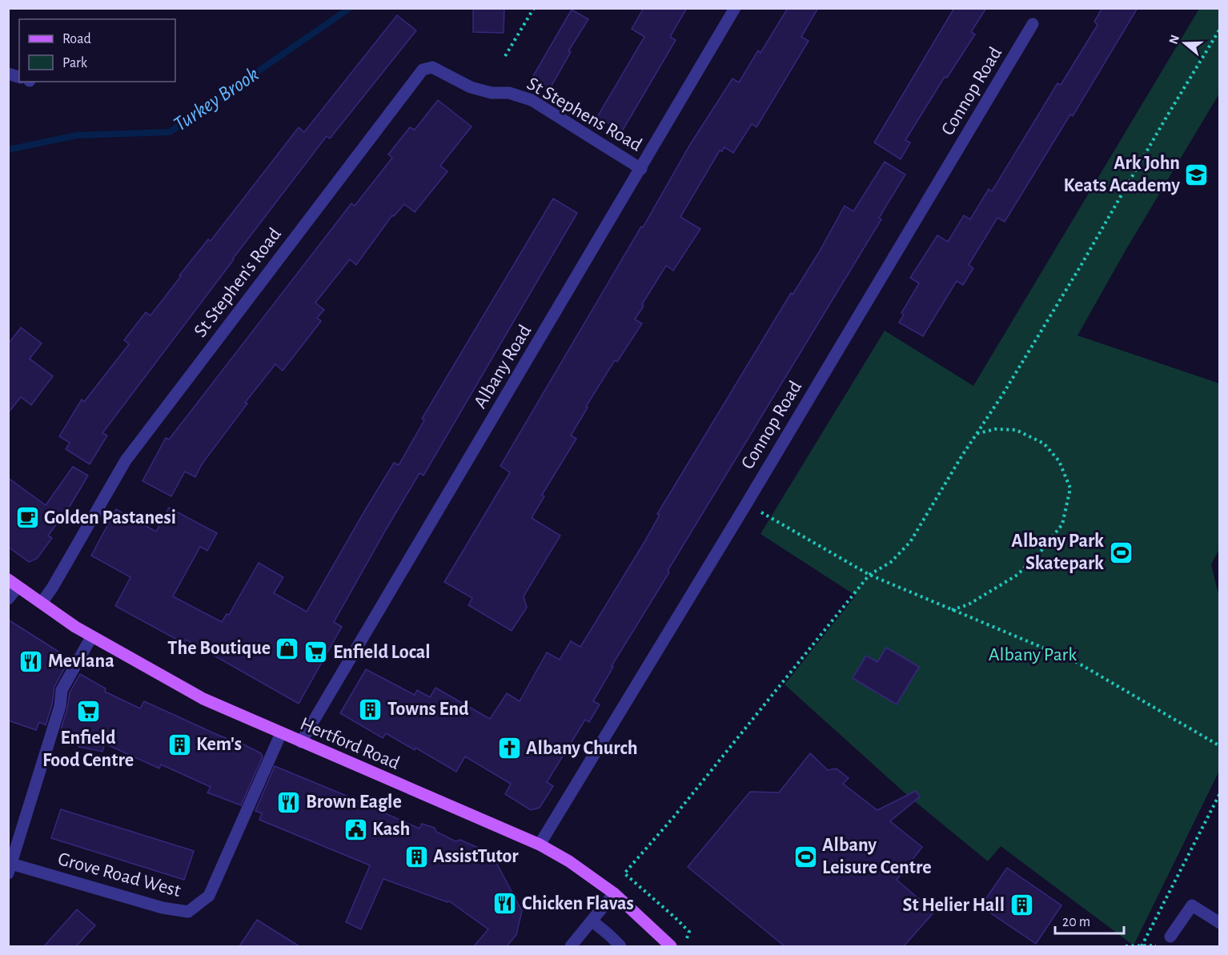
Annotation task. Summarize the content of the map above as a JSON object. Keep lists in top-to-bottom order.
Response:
{
  "streets": {
    "main road": ["Hertford Road"],
    "street": [
      "Connop Road",
      "St Stephens Road",
      "St Stephen's Road",
      "Albany Road",
      "Grove Road West"
    ]
  },
  "crossings": [
    ["Connop Road", "Hertford Road"],
    ["St Stephens Road", "St Stephen's Road"],
    ["St Stephens Road", "Albany Road"],
    ["St Stephen's Road", "Hertford Road"],
    ["Albany Road", "Hertford Road"],
    ["Hertford Road", "Grove Road West"]
  ],
  "water": ["Turkey Brook"],
  "parks": ["Albany Park"],
  "places": {
    "school or university": ["Ark John Keats Academy"],
    "cafe": ["Golden Pastanesi"],
    "sports": ["Albany Park Skatepark", "Albany Leisure Centre"],
    "shop": ["The Boutique"],
    "supermarket": ["Enfield Local", "Enfield Food Centre"],
    "restaurant": ["Mevlana", "Brown Eagle", "Chicken Flavas"],
    "building": [
      "Towns End",
      "Kem's",
      "AssistTutor",
      "St Helier Hall"
    ],
    "church": ["Albany Church"],
    "public building": ["Kash"]
  },
  "legend": ["Road", "Park"],
  "scale_bar": "20 m",
  "north": "left"
}
